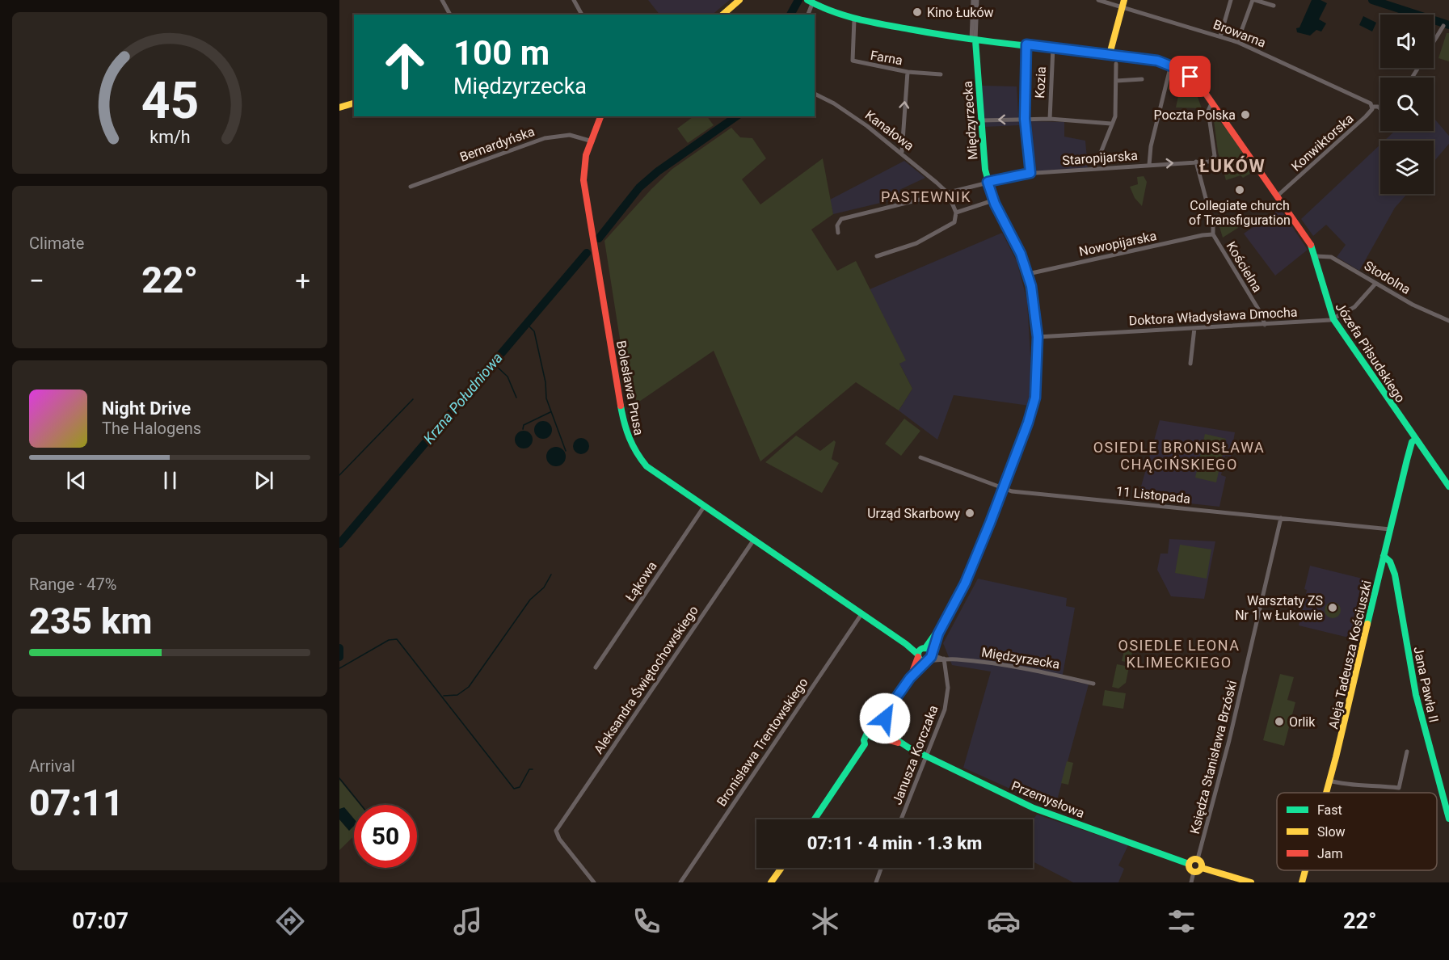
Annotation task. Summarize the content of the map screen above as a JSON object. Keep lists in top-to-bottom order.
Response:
{
  "streets": {
    "street": [
      "Browarna",
      "Farna",
      "Kozia",
      "Międzyrzecka",
      "Kanałowa",
      "Konwiktorska",
      "Bernardyńska",
      "Staropijarska",
      "Nowopijarska",
      "Kościelna",
      "Stodolna",
      "Doktora Władysława Dmocha",
      "Józefa Piłsudskiego",
      "Bolesława Prusa",
      "11 Listopada",
      "Łąkowa",
      "Aleja Tadeusza Kościuszki",
      "Aleksandra Świętochowskiego",
      "Jana Pawła II",
      "Bronisława Trentowskiego",
      "Janusza Korczaka",
      "Księdza Stanisława Brzóski",
      "Przemysłowa"
    ]
  },
  "crossings": [
    ["Browarna", "Konwiktorska"],
    ["Farna", "Kanałowa"],
    ["Farna", "Józefa Piłsudskiego"],
    ["Kozia", "Józefa Piłsudskiego"],
    ["Międzyrzecka", "Staropijarska"],
    ["Międzyrzecka", "Nowopijarska"],
    ["Międzyrzecka", "Doktora Władysława Dmocha"],
    ["Międzyrzecka", "Józefa Piłsudskiego"],
    ["Międzyrzecka", "Bolesława Prusa"],
    ["Międzyrzecka", "11 Listopada"],
    ["Międzyrzecka", "Janusza Korczaka"],
    ["Międzyrzecka", "Przemysłowa"],
    ["Konwiktorska", "Józefa Piłsudskiego"],
    ["Bernardyńska", "Bolesława Prusa"],
    ["Staropijarska", "Kościelna"],
    ["Staropijarska", "Józefa Piłsudskiego"],
    ["Nowopijarska", "Kościelna"],
    ["Kościelna", "Doktora Władysława Dmocha"],
    ["Stodolna", "Doktora Władysława Dmocha"],
    ["Stodolna", "Józefa Piłsudskiego"],
    ["Doktora Władysława Dmocha", "Józefa Piłsudskiego"],
    ["Józefa Piłsudskiego", "Aleja Tadeusza Kościuszki"],
    ["Bolesława Prusa", "Łąkowa"],
    ["Bolesława Prusa", "Aleksandra Świętochowskiego"],
    ["Bolesława Prusa", "Bronisława Trentowskiego"],
    ["11 Listopada", "Aleja Tadeusza Kościuszki"],
    ["11 Listopada", "Księdza Stanisława Brzóski"],
    ["Aleja Tadeusza Kościuszki", "Jana Pawła II"],
    ["Janusza Korczaka", "Przemysłowa"],
    ["Księdza Stanisława Brzóski", "Przemysłowa"]
  ],
  "one_way": ["Farna"],
  "districts": [
    "ŁUKÓW",
    "PASTEWNIK",
    "OSIEDLE BRONISŁAWA CHĄCIŃSKIEGO",
    "OSIEDLE LEONA KLIMECKIEGO"
  ],
  "water": ["Krzna Południowa"],
  "places": [
    "Kino Łuków",
    "Poczta Polska",
    "Collegiate church of Transfiguration",
    "Urząd Skarbowy",
    "Warsztaty ZS Nr 1 w Łukowie",
    "Orlik"
  ],
  "legend": ["Fast", "Slow", "Jam"],
  "page": {
    "turn": ["100 m", "Międzyrzecka"],
    "tile": [
      "Climate",
      ["Range · 47%", "235 km"],
      ["Arrival", "07:11"]
    ],
    "heat": ["−", "22°", "+"],
    "song": ["Night Drive", "The Halogens"],
    "limit": "50",
    "trip": "07:11 · 4 min · 1.3 km",
    "tabs": ["07:07", "22°"],
    "gauge": ["45", "km/h"]
  }
}
